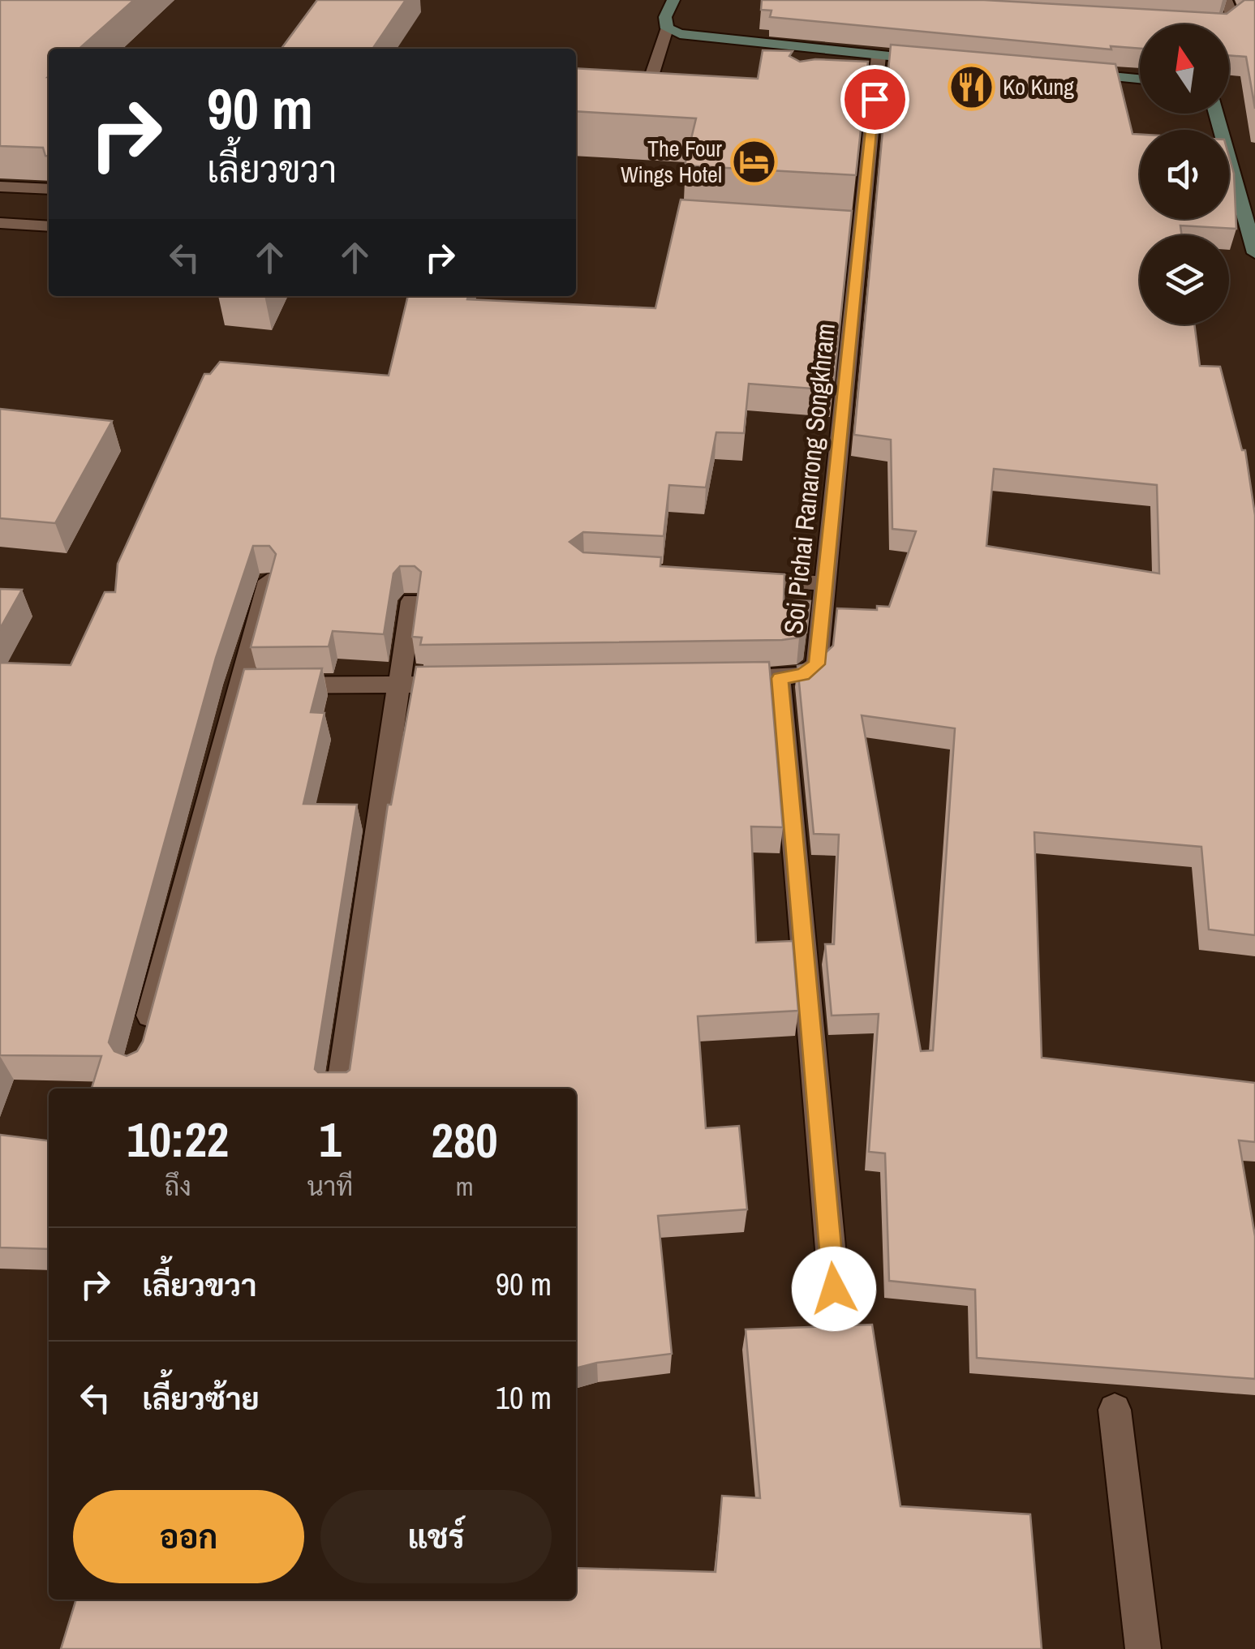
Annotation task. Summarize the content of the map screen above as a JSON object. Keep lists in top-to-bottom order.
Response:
{
  "streets": {
    "street": ["Soi Pichai Ranarong Songkhram"]
  },
  "places": {
    "restaurant": ["Ko Kung"],
    "hotel": ["The Four Wings Hotel"]
  },
  "north": "top",
  "page": {
    "turn": ["90 m", "เลี้ยวขวา"],
    "eta": [
      "10:22",
      "ถึง",
      "1",
      "นาที",
      "280",
      "m"
    ],
    "list": [
      {
        "name": "เลี้ยวขวา",
        "value": "90 m"
      },
      {
        "name": "เลี้ยวซ้าย",
        "value": "10 m"
      }
    ],
    "buttons": ["ออก", "แชร์"]
  }
}
